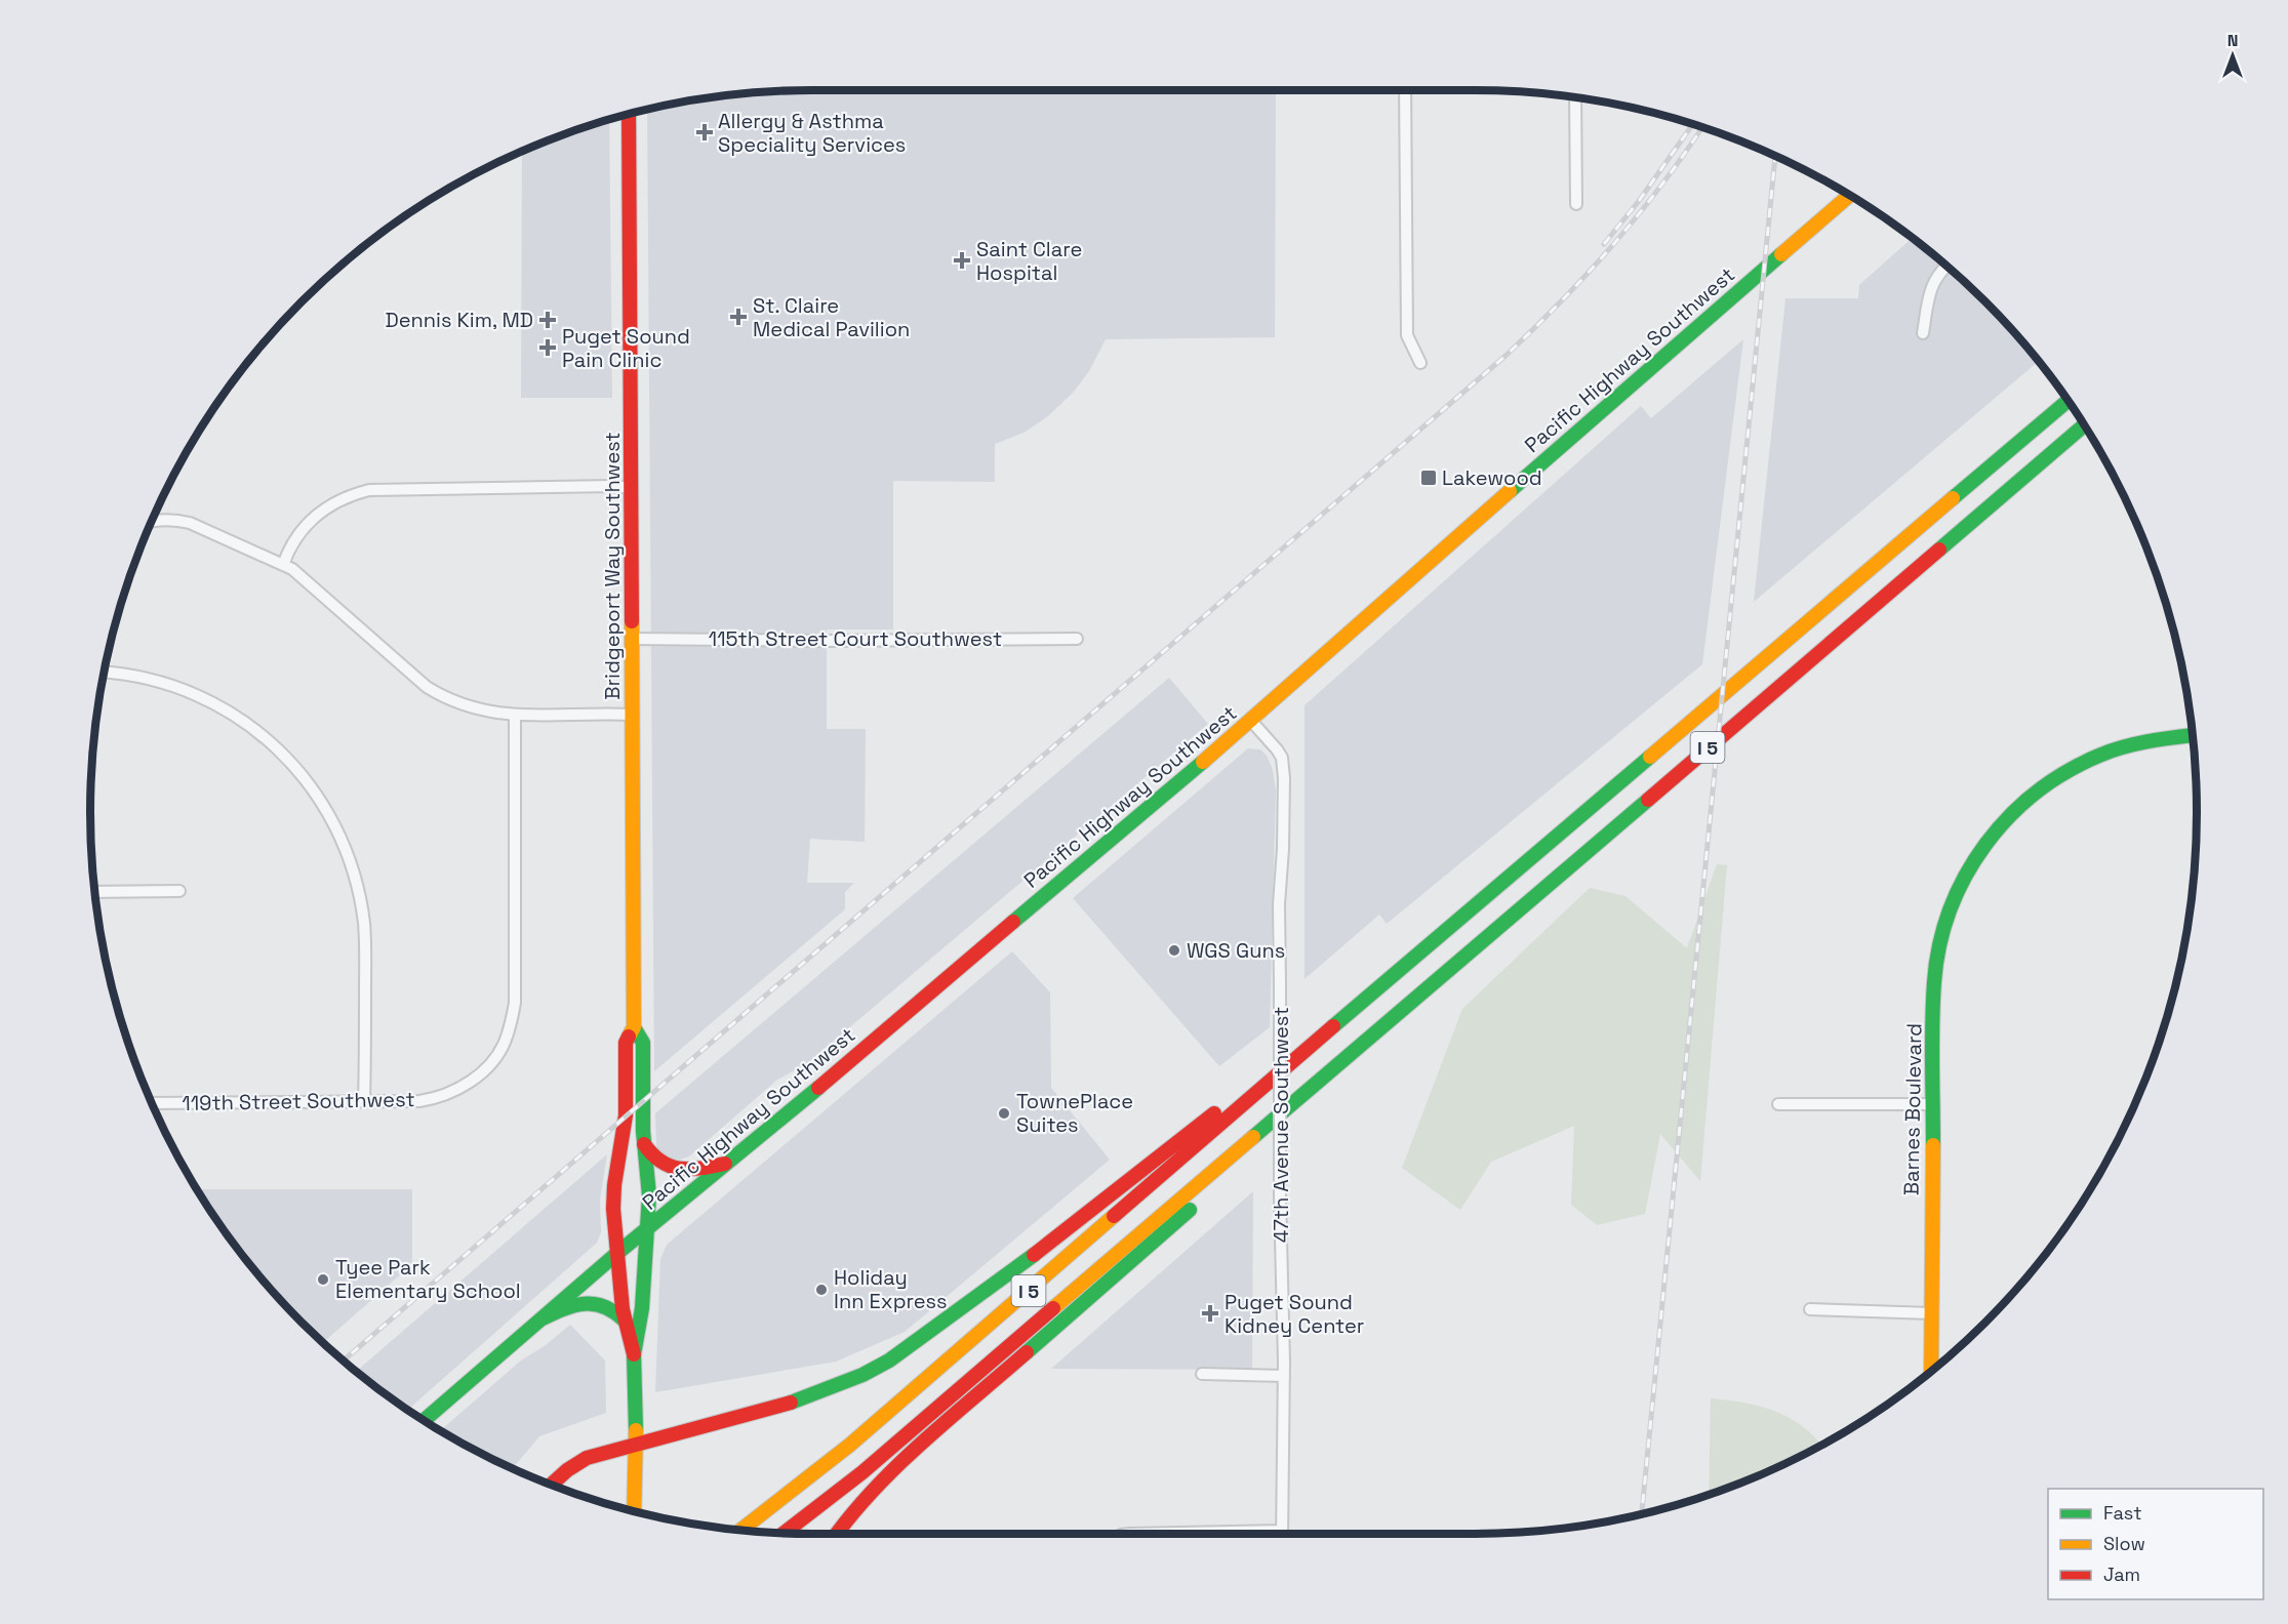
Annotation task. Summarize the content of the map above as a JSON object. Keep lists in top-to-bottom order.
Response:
{
  "streets": {
    "main road": [
      "Pacific Highway Southwest",
      "Bridgeport Way Southwest",
      "I 5",
      "Barnes Boulevard"
    ],
    "street": ["115th Street Court Southwest", "119th Street Southwest", "47th Avenue Southwest"]
  },
  "crossings": [
    ["Pacific Highway Southwest", "Bridgeport Way Southwest"],
    ["Pacific Highway Southwest", "47th Avenue Southwest"],
    ["Bridgeport Way Southwest", "115th Street Court Southwest"]
  ],
  "places": {
    "health": [
      "Allergy & Asthma Speciality Services",
      "Saint Clare Hospital",
      "St. Claire Medical Pavilion",
      "Dennis Kim, MD",
      "Puget Sound Pain Clinic",
      "Puget Sound Kidney Center"
    ],
    "transit": ["Lakewood"],
    "other": [
      "WGS Guns",
      "TownePlace Suites",
      "Tyee Park Elementary School",
      "Holiday Inn Express"
    ]
  },
  "legend": ["Fast", "Slow", "Jam"],
  "north": "top"
}
